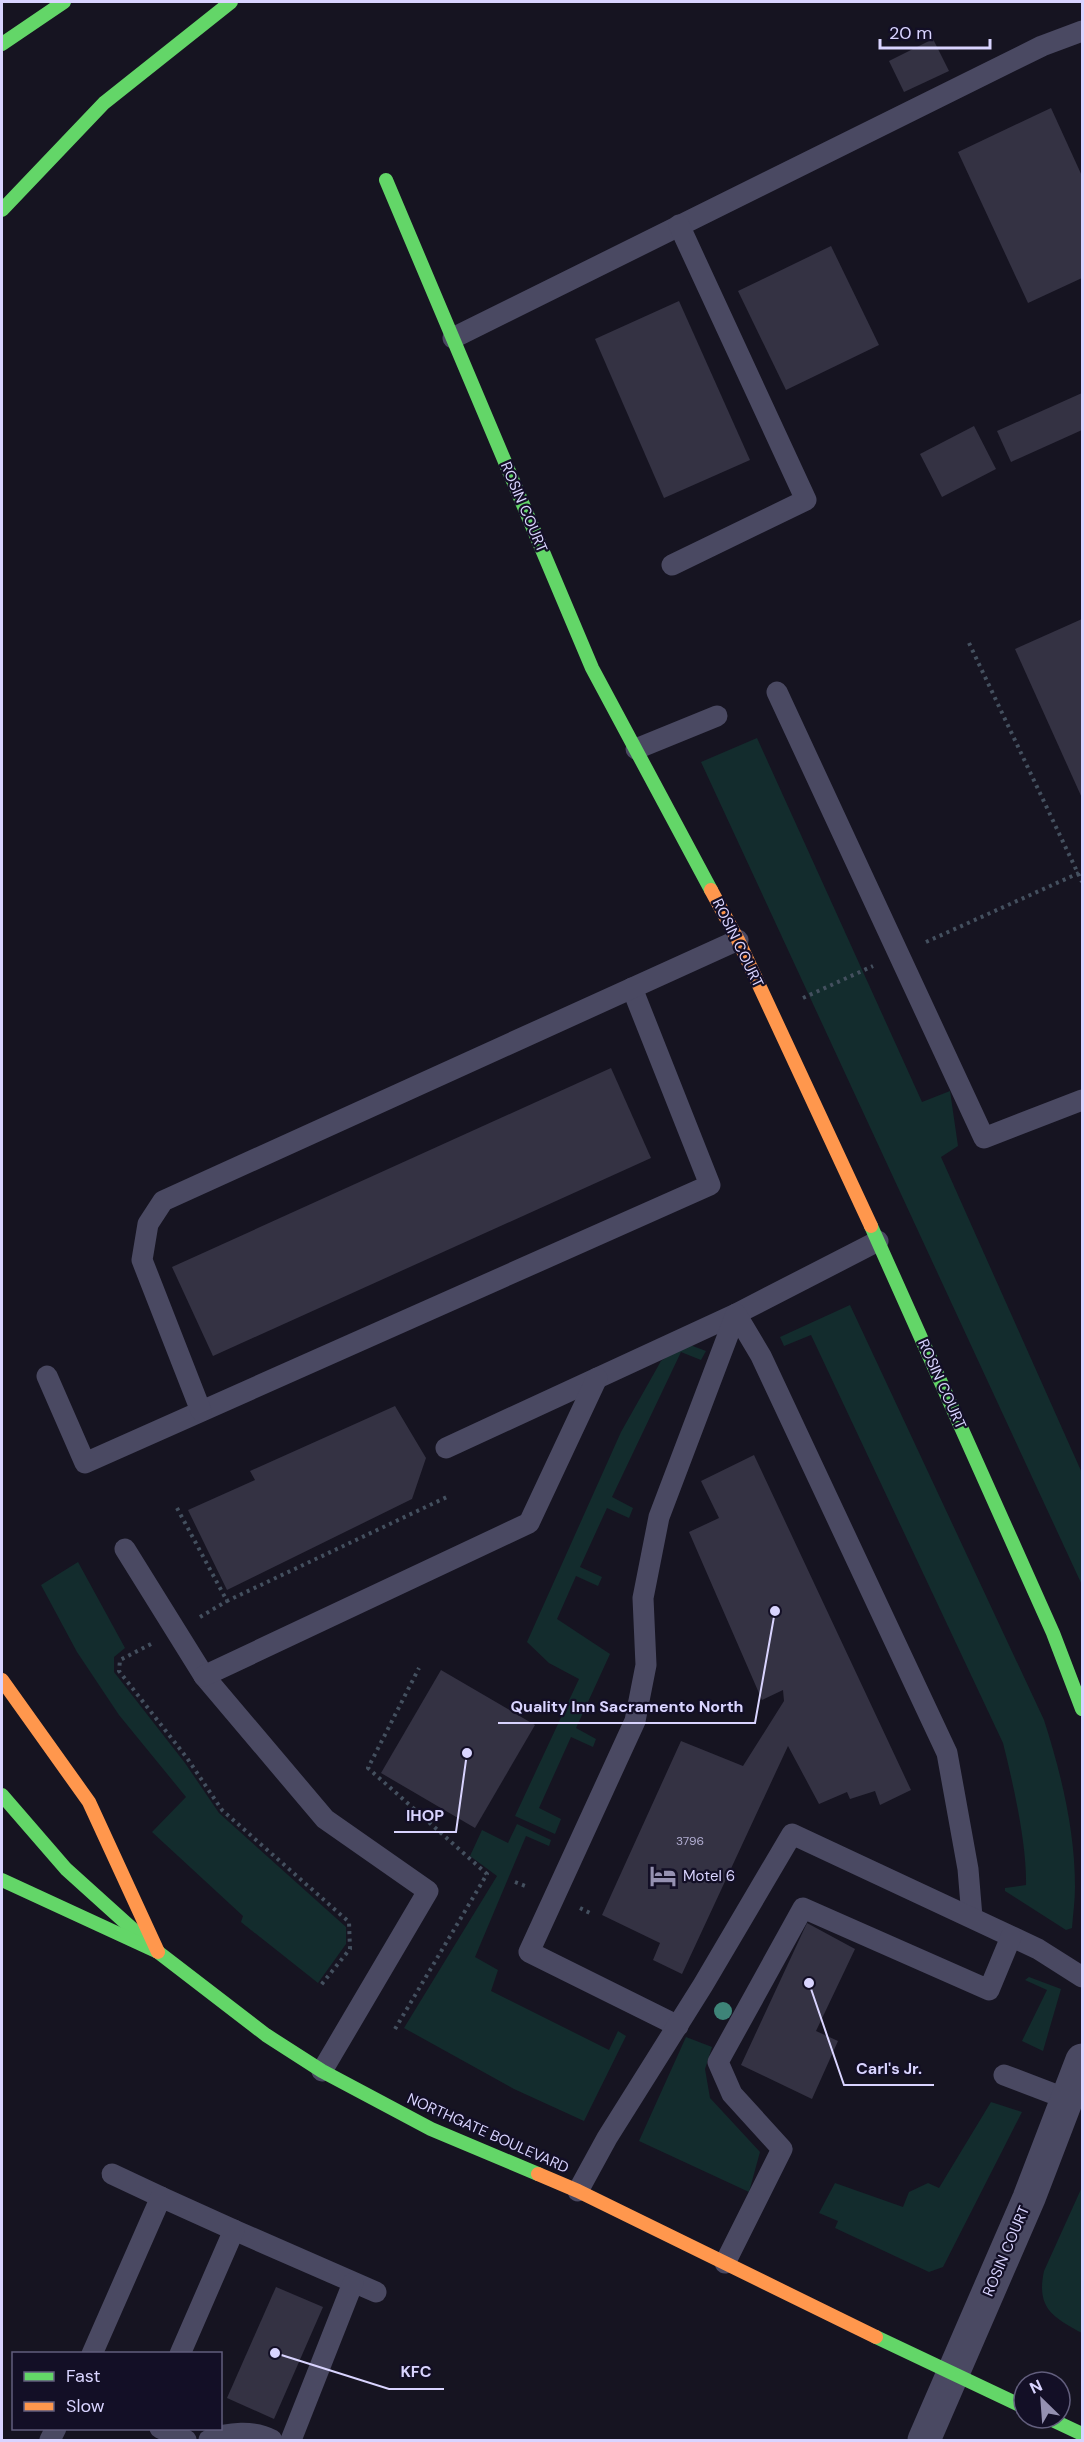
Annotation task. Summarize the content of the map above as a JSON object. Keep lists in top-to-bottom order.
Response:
{
  "streets": {
    "main road": ["ROSIN COURT", "NORTHGATE BOULEVARD"]
  },
  "crossings": [
    ["ROSIN COURT", "NORTHGATE BOULEVARD"]
  ],
  "places": {
    "other": [
      "Quality Inn Sacramento North",
      "IHOP",
      "Carl's Jr.",
      "KFC"
    ],
    "hotel": ["Motel 6"]
  },
  "house_numbers": ["3796"],
  "legend": ["Fast", "Slow"],
  "scale_bar": "20 m",
  "north": "top left"
}
